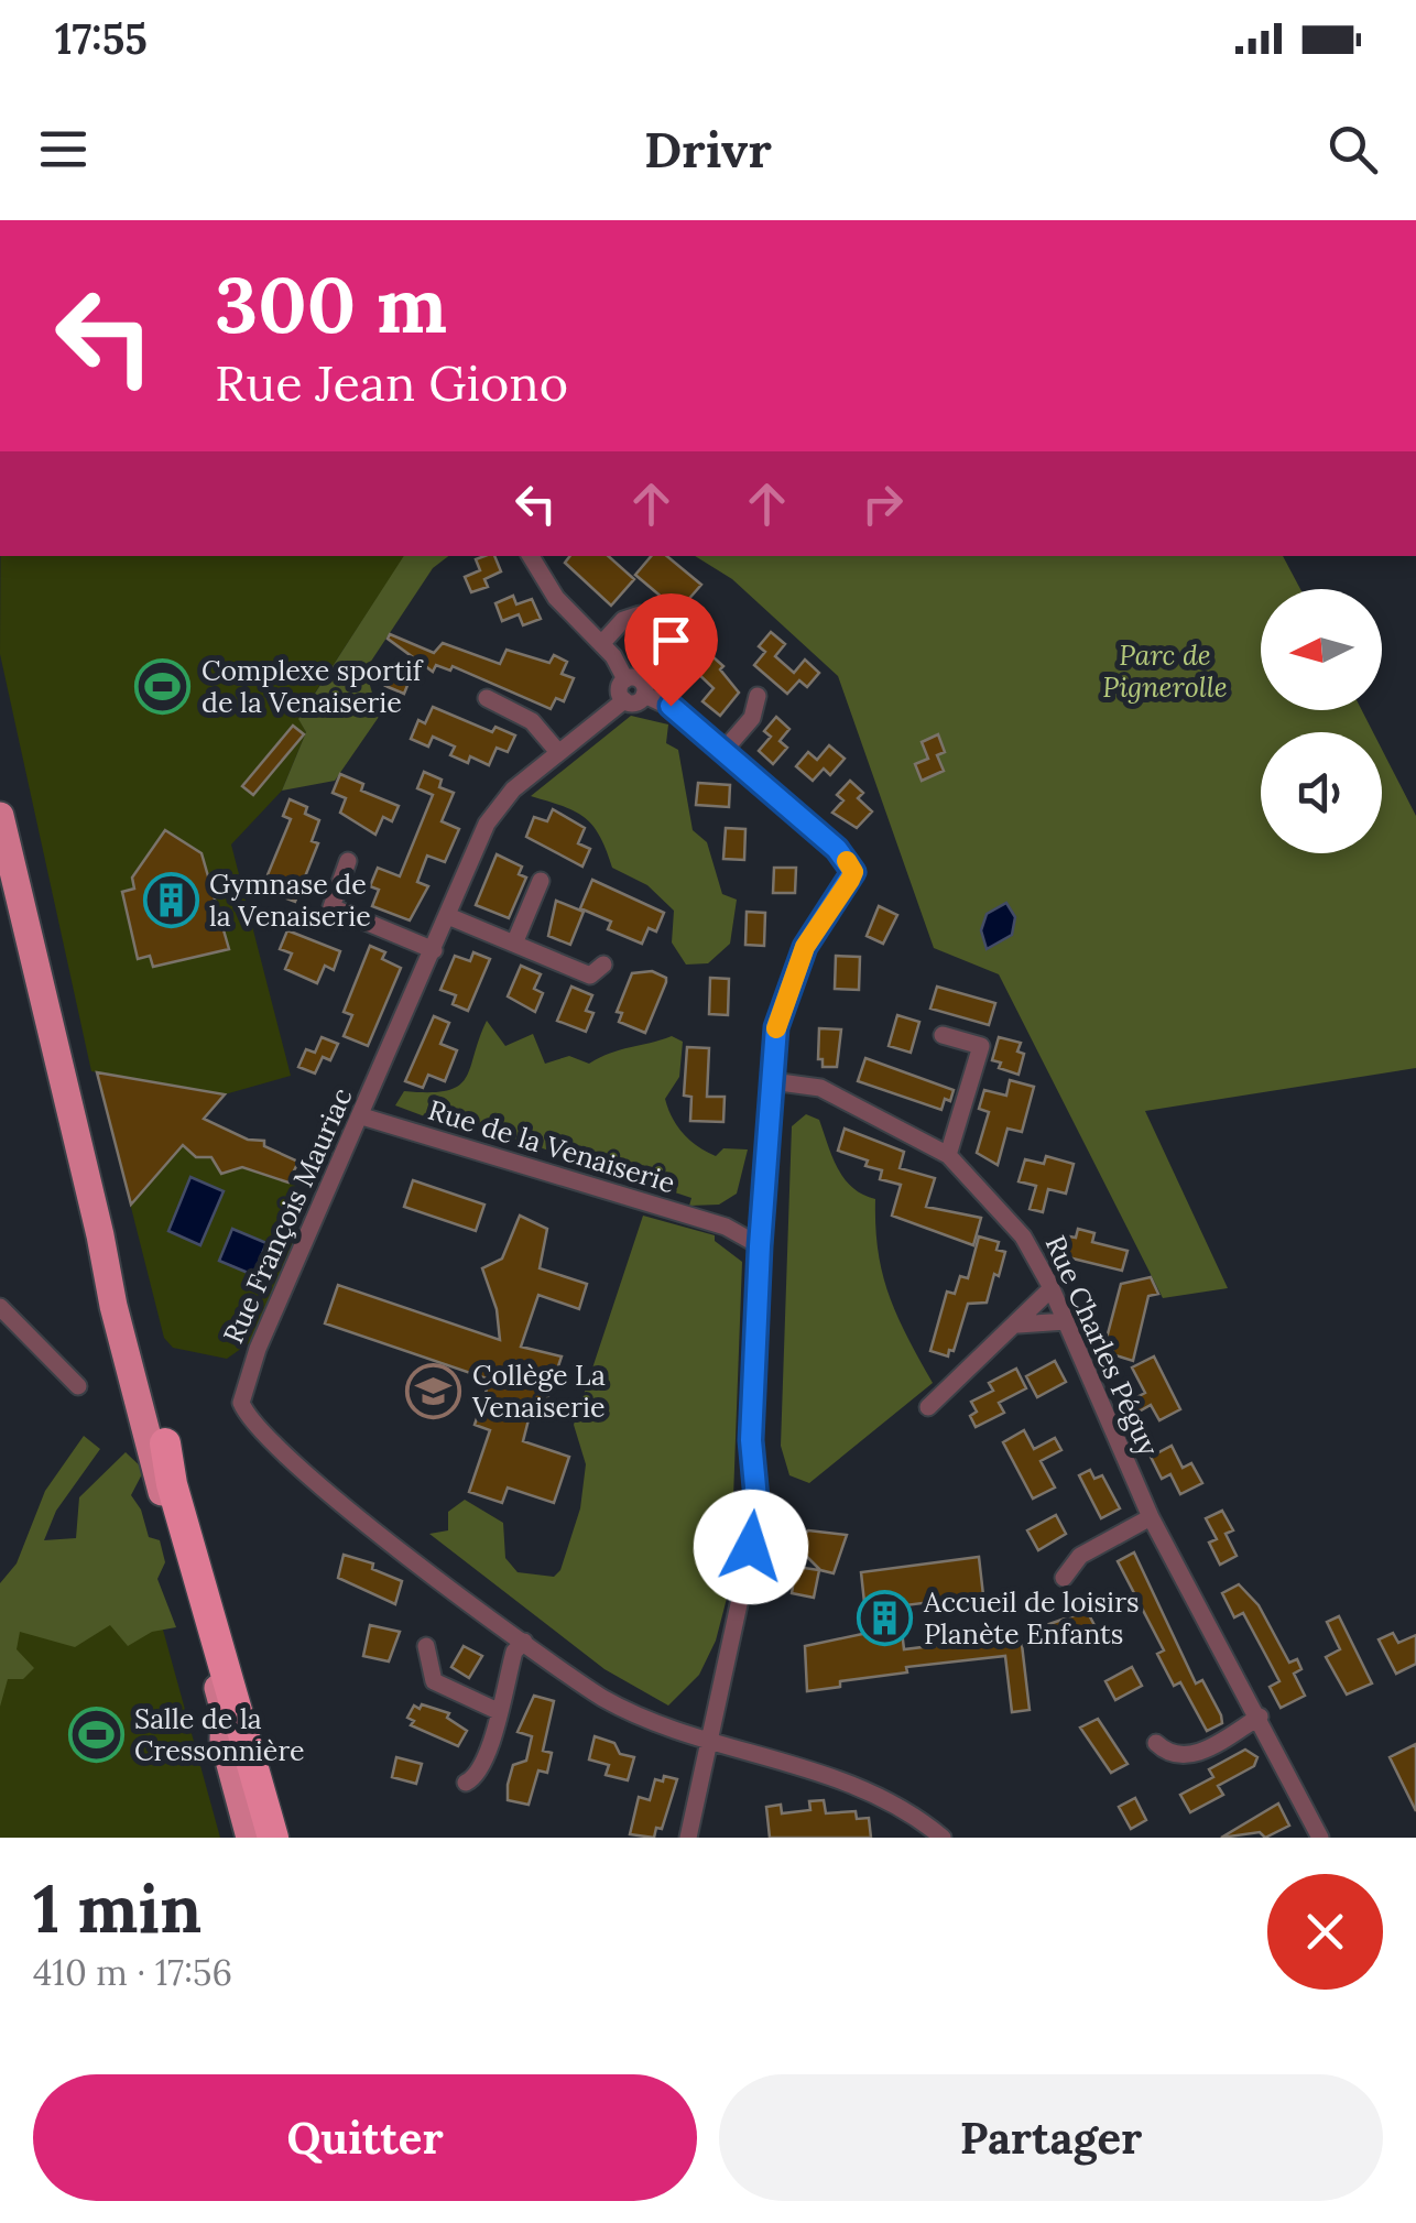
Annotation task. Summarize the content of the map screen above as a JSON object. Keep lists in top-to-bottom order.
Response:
{
  "streets": {
    "street": ["Rue de la Venaiserie", "Rue François Mauriac", "Rue Charles Péguy"]
  },
  "crossings": [
    ["Rue de la Venaiserie", "Rue François Mauriac"]
  ],
  "parks": ["Parc de Pignerolle"],
  "places": {
    "sports": ["Complexe sportif de la Venaiserie", "Salle de la Cressonnière"],
    "building": ["Gymnase de la Venaiserie", "Accueil de loisirs Planète Enfants"],
    "school or university": ["Collège La Venaiserie"]
  },
  "north": "left",
  "page": {
    "status": "17:55",
    "header": "Drivr",
    "turn": ["300 m", "Rue Jean Giono"],
    "heading": ["1 min", "410 m · 17:56"],
    "buttons": ["Quitter", "Partager"]
  }
}
